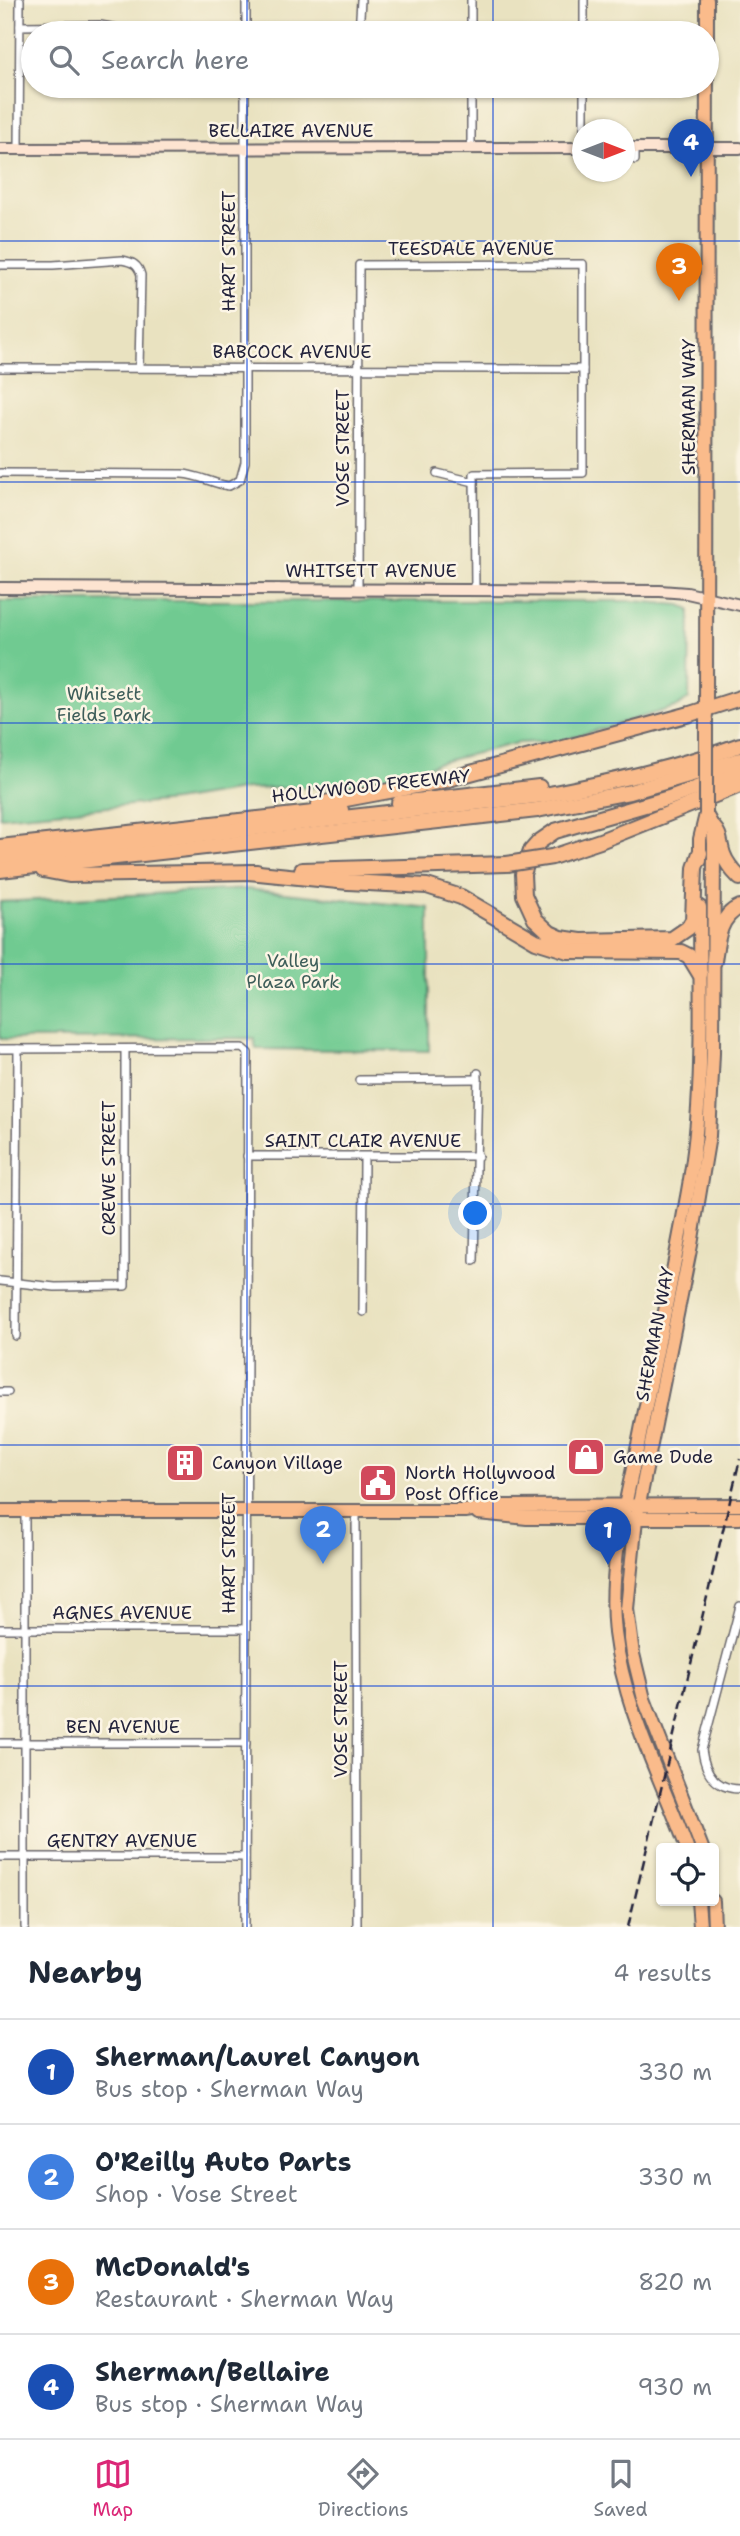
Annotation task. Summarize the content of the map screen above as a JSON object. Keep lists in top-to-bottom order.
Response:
{
  "streets": {
    "highway": ["HOLLYWOOD FREEWAY"],
    "main road": ["BELLAIRE AVENUE", "SHERMAN WAY", "WHITSETT AVENUE"],
    "street": [
      "TEESDALE AVENUE",
      "HART STREET",
      "BABCOCK AVENUE",
      "VOSE STREET",
      "SAINT CLAIR AVENUE",
      "CREWE STREET",
      "AGNES AVENUE",
      "BEN AVENUE",
      "GENTRY AVENUE"
    ]
  },
  "crossings": [
    ["BELLAIRE AVENUE", "HART STREET"],
    ["TEESDALE AVENUE", "BABCOCK AVENUE"],
    ["TEESDALE AVENUE", "VOSE STREET"],
    ["HART STREET", "BABCOCK AVENUE"],
    ["HART STREET", "SAINT CLAIR AVENUE"],
    ["HART STREET", "CREWE STREET"],
    ["HART STREET", "AGNES AVENUE"],
    ["HART STREET", "BEN AVENUE"],
    ["HART STREET", "GENTRY AVENUE"],
    ["BABCOCK AVENUE", "VOSE STREET"],
    ["SHERMAN WAY", "WHITSETT AVENUE"],
    ["VOSE STREET", "WHITSETT AVENUE"]
  ],
  "parks": ["Whitsett Fields Park", "Valley Plaza Park"],
  "places": {
    "shop": ["Game Dude"],
    "building": ["Canyon Village"],
    "public building": ["North Hollywood Post Office"]
  },
  "north": "right",
  "page": {
    "search": "Search here",
    "pins": [
      "4",
      "3",
      "2",
      "1"
    ],
    "heading": ["Nearby", "4 results"],
    "list": [
      {
        "mark": "1",
        "name": "Sherman/Laurel Canyon",
        "note": "Bus stop · Sherman Way",
        "value": "330 m"
      },
      {
        "mark": "2",
        "name": "O'Reilly Auto Parts",
        "note": "Shop · Vose Street",
        "value": "330 m"
      },
      {
        "mark": "3",
        "name": "McDonald's",
        "note": "Restaurant · Sherman Way",
        "value": "820 m"
      },
      {
        "mark": "4",
        "name": "Sherman/Bellaire",
        "note": "Bus stop · Sherman Way",
        "value": "930 m"
      }
    ],
    "nav": ["Map", "Directions", "Saved"]
  }
}
